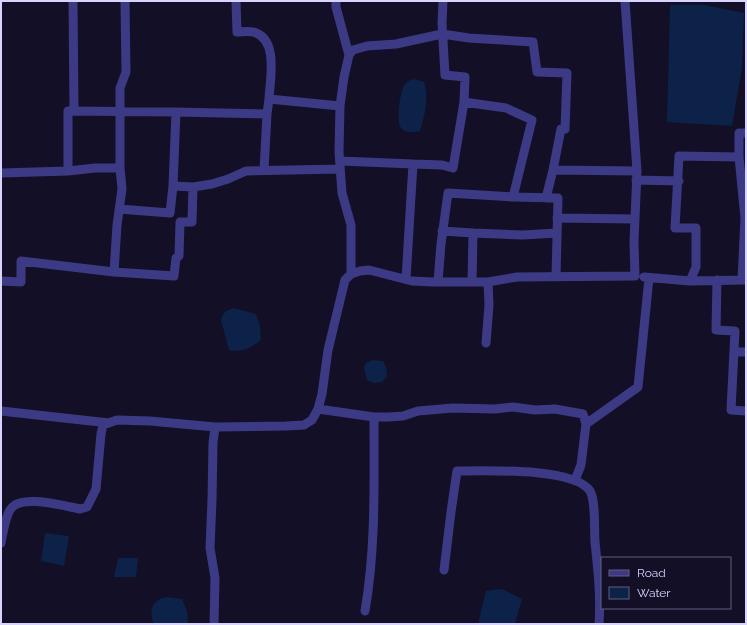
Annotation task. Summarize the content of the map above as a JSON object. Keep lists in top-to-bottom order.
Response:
{
  "legend": ["Road", "Water"]
}
